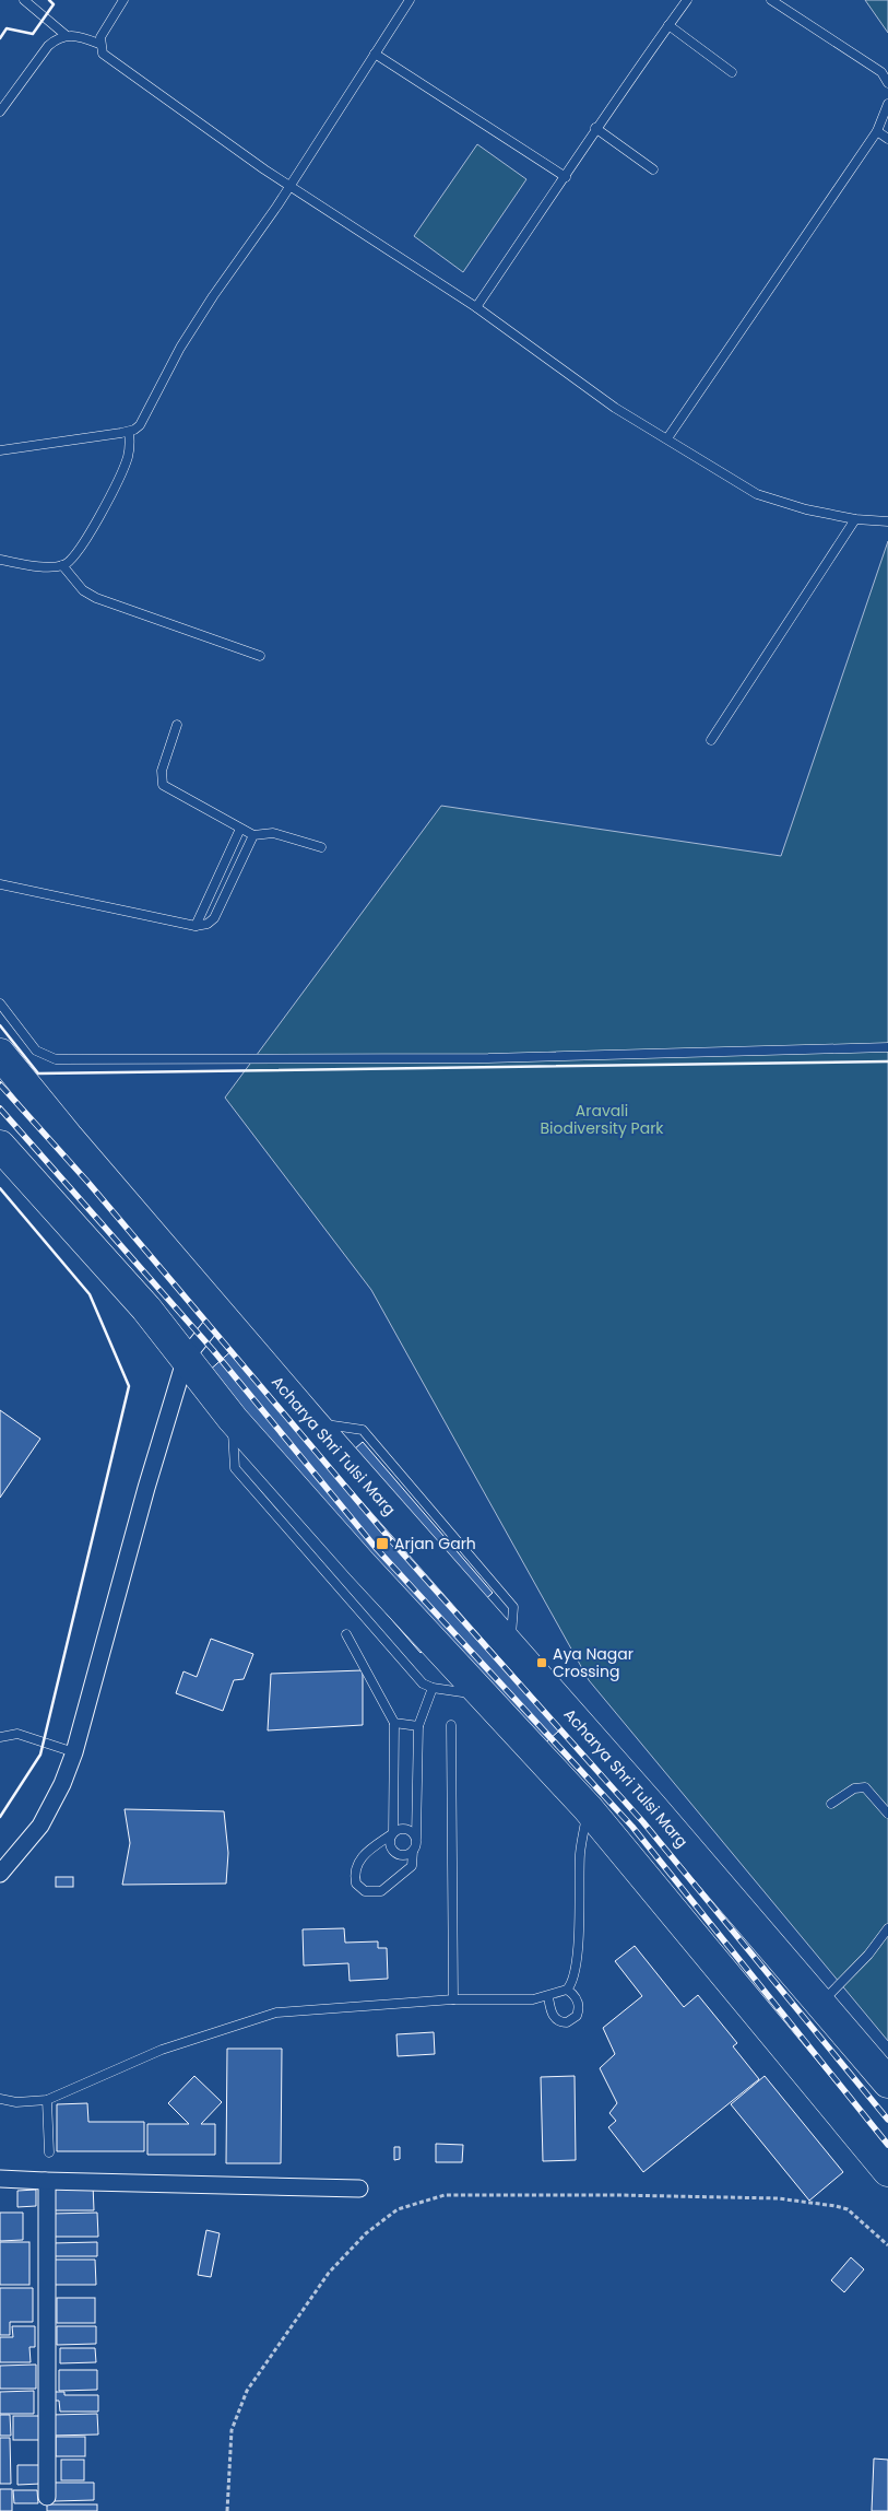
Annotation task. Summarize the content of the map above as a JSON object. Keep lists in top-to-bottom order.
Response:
{
  "streets": {
    "highway": ["Acharya Shri Tulsi Marg"]
  },
  "parks": ["Aravali Biodiversity Park"],
  "places": {
    "transit": ["Arjan Garh", "Aya Nagar Crossing"]
  }
}
